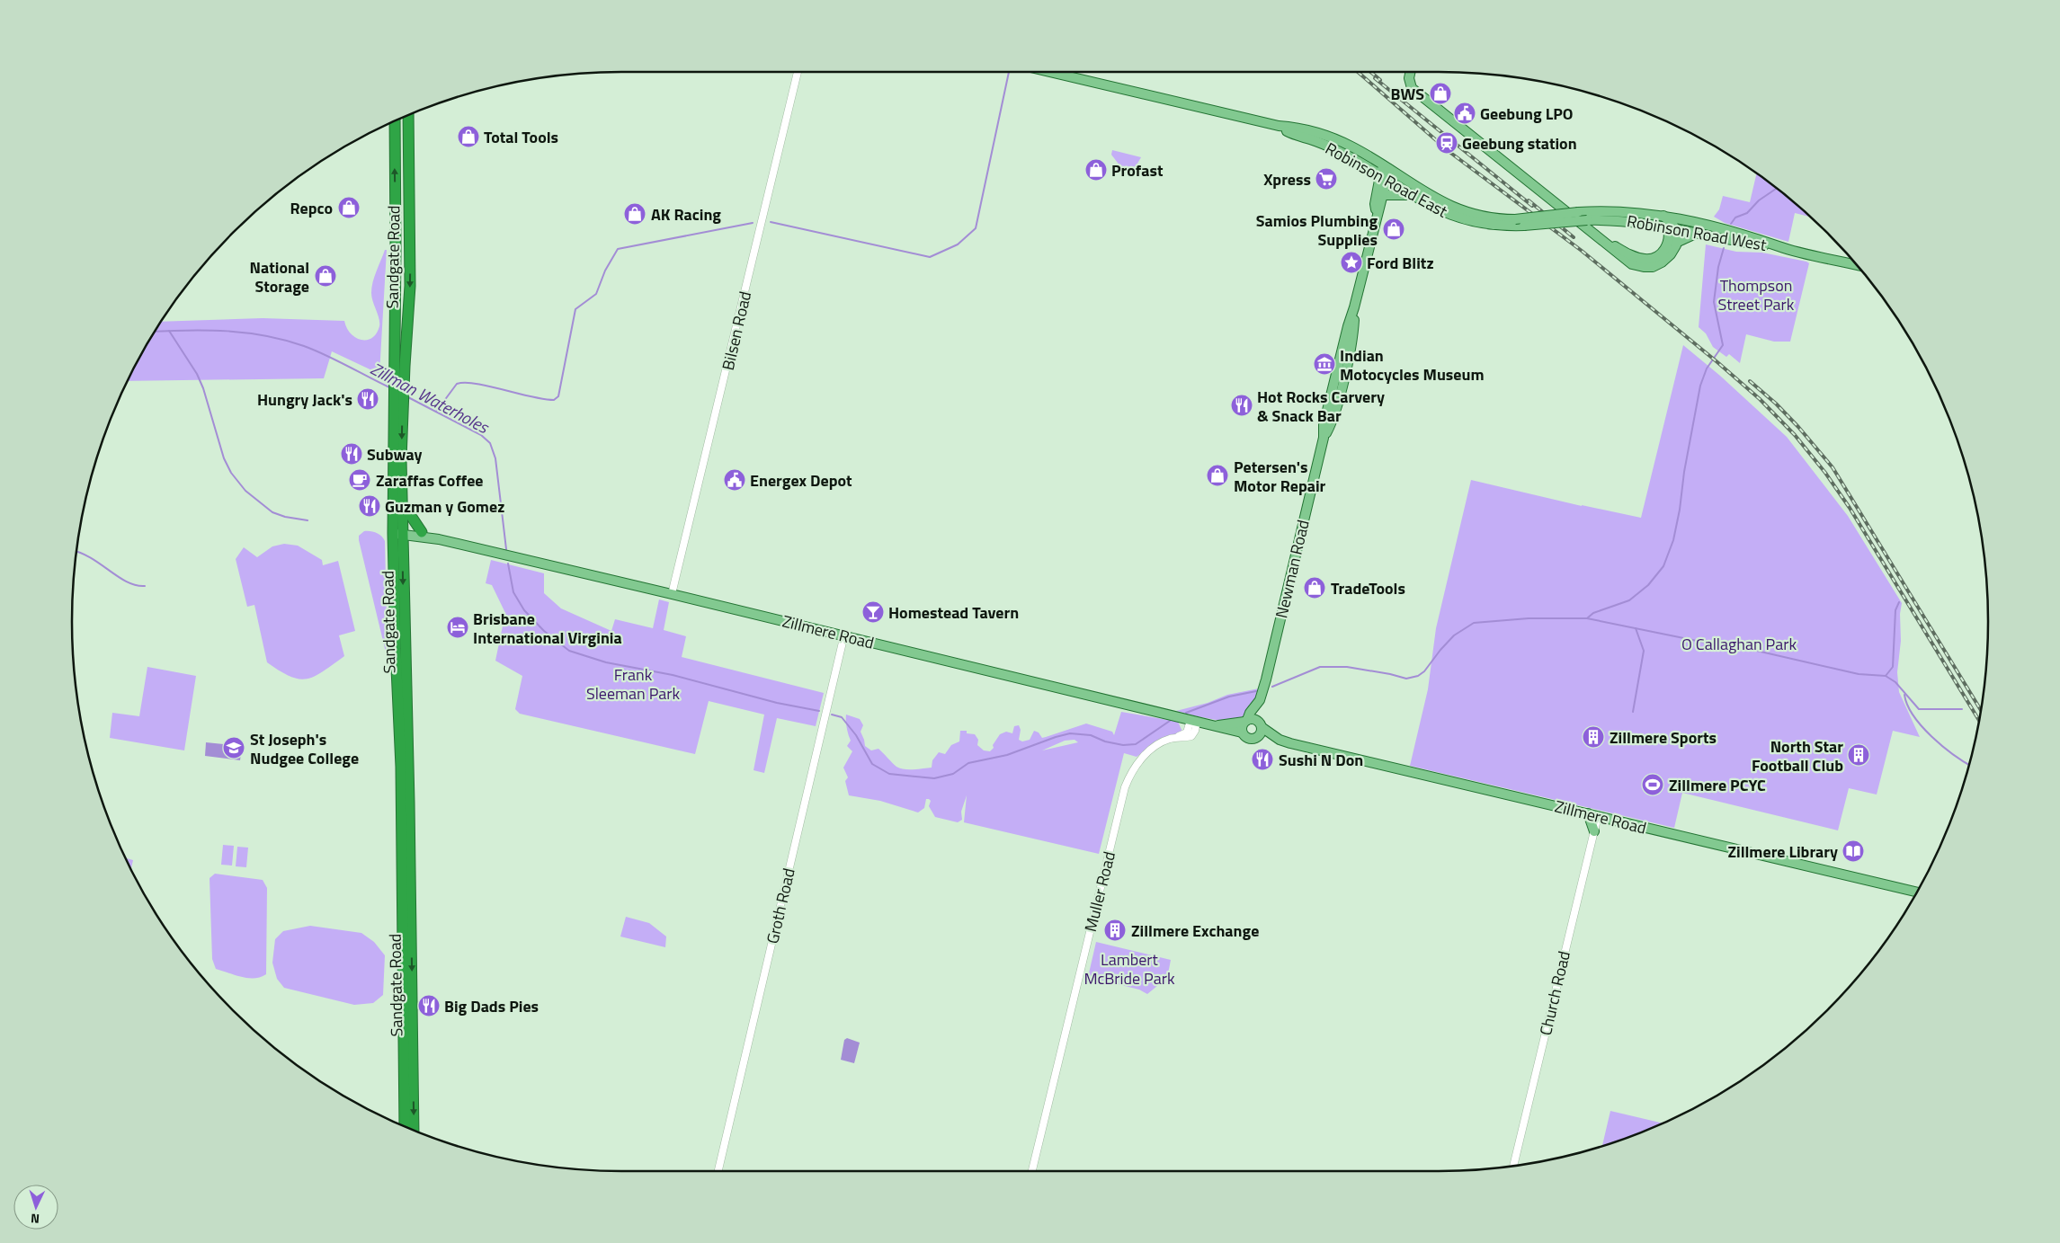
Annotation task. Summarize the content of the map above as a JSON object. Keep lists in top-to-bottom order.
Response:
{
  "streets": {
    "highway": ["Sandgate Road"],
    "main road": [
      "Robinson Road East",
      "Robinson Road West",
      "Newman Road",
      "Zillmere Road"
    ],
    "street": [
      "Bilsen Road",
      "Muller Road",
      "Groth Road",
      "Church Road"
    ]
  },
  "crossings": [
    ["Robinson Road East", "Robinson Road West"],
    ["Robinson Road East", "Newman Road"],
    ["Sandgate Road", "Zillmere Road"],
    ["Bilsen Road", "Zillmere Road"],
    ["Newman Road", "Zillmere Road"],
    ["Zillmere Road", "Muller Road"],
    ["Zillmere Road", "Groth Road"],
    ["Zillmere Road", "Church Road"]
  ],
  "water": ["Zillman Waterholes"],
  "parks": [
    "Thompson Street Park",
    "O Callaghan Park",
    "Frank Sleeman Park",
    "Lambert McBride Park"
  ],
  "places": {
    "shop": [
      "BWS",
      "Total Tools",
      "Profast",
      "Repco",
      "AK Racing",
      "Samios Plumbing Supplies",
      "National Storage",
      "Petersen's Motor Repair",
      "TradeTools"
    ],
    "public building": ["Geebung LPO", "Energex Depot"],
    "station": ["Geebung station"],
    "supermarket": ["Xpress"],
    "place": ["Ford Blitz"],
    "museum": ["Indian Motocycles Museum"],
    "restaurant": [
      "Hungry Jack's",
      "Hot Rocks Carvery & Snack Bar",
      "Subway",
      "Guzman y Gomez",
      "Sushi N Don",
      "Big Dads Pies"
    ],
    "cafe": ["Zaraffas Coffee"],
    "bar": ["Homestead Tavern"],
    "hotel": ["Brisbane International Virginia"],
    "building": ["Zillmere Sports", "North Star Football Club", "Zillmere Exchange"],
    "school or university": ["St Joseph's Nudgee College"],
    "sports": ["Zillmere PCYC"],
    "library": ["Zillmere Library"]
  },
  "north": "bottom"
}
